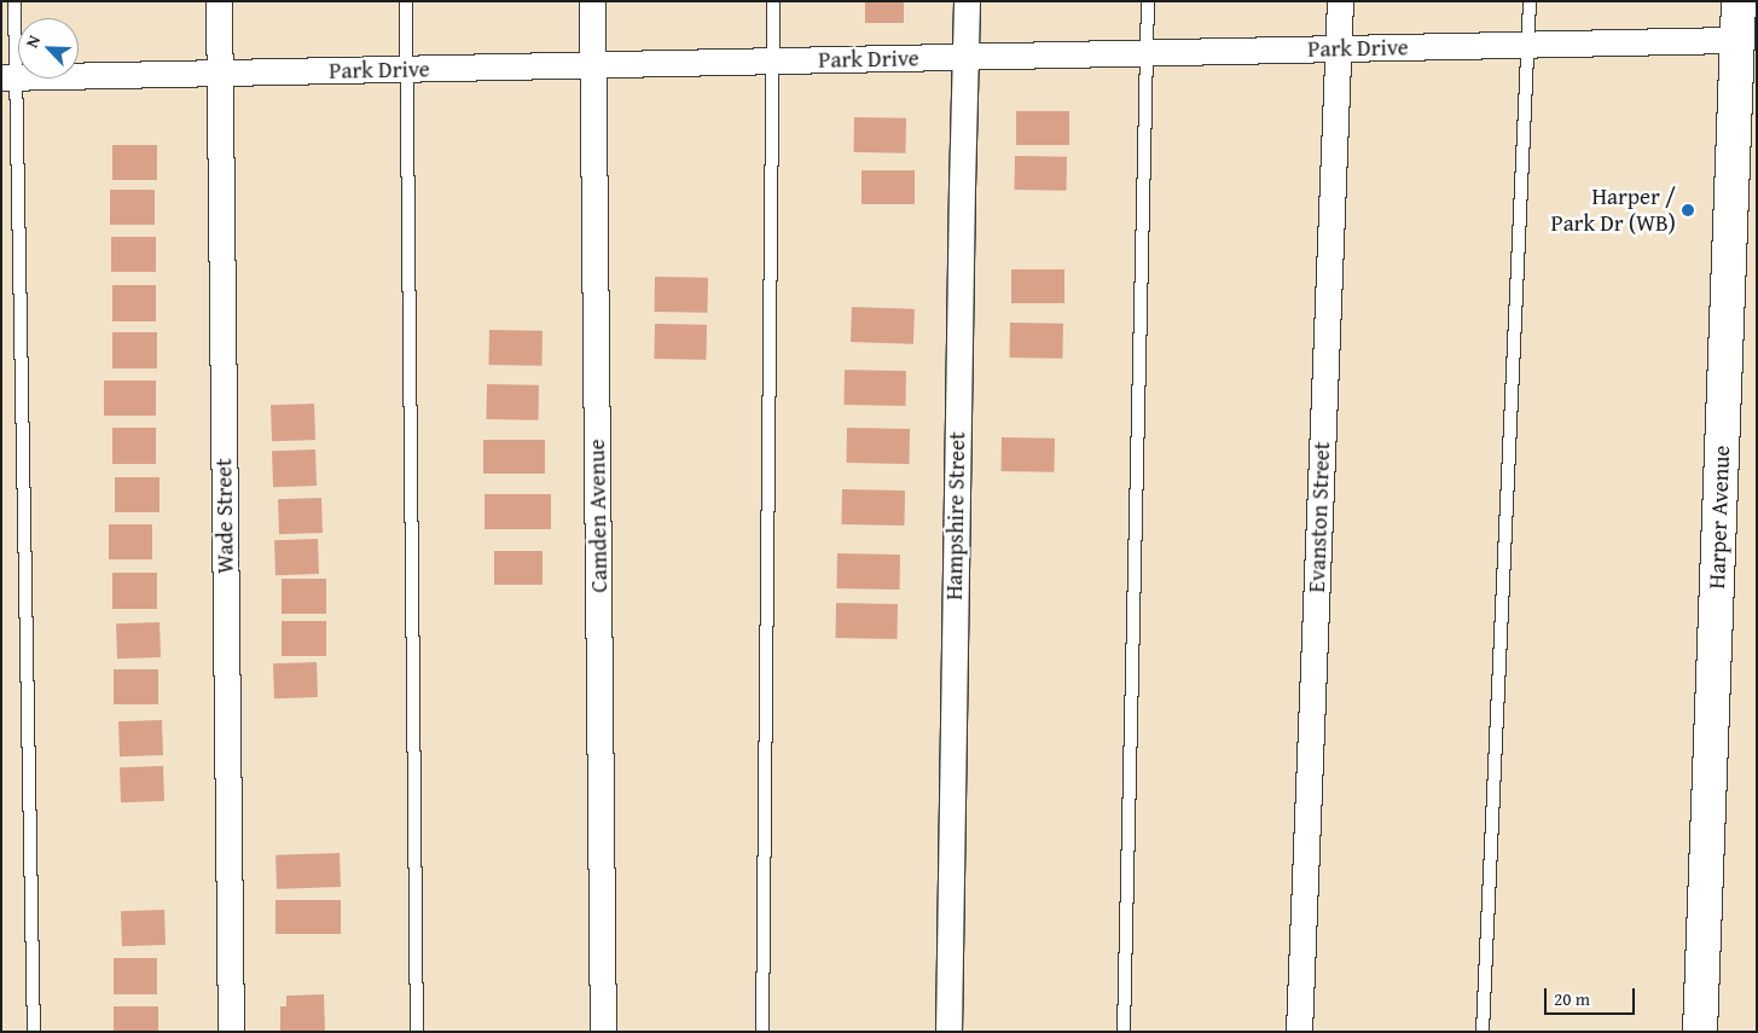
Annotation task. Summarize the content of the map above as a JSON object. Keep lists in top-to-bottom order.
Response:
{
  "streets": {
    "main road": ["Harper Avenue"],
    "street": [
      "Park Drive",
      "Wade Street",
      "Camden Avenue",
      "Hampshire Street",
      "Evanston Street"
    ]
  },
  "crossings": [
    ["Park Drive", "Wade Street"],
    ["Park Drive", "Camden Avenue"],
    ["Park Drive", "Hampshire Street"],
    ["Park Drive", "Evanston Street"],
    ["Park Drive", "Harper Avenue"]
  ],
  "places": ["Harper / Park Dr (WB)"],
  "scale_bar": "20 m",
  "north": "top left"
}
